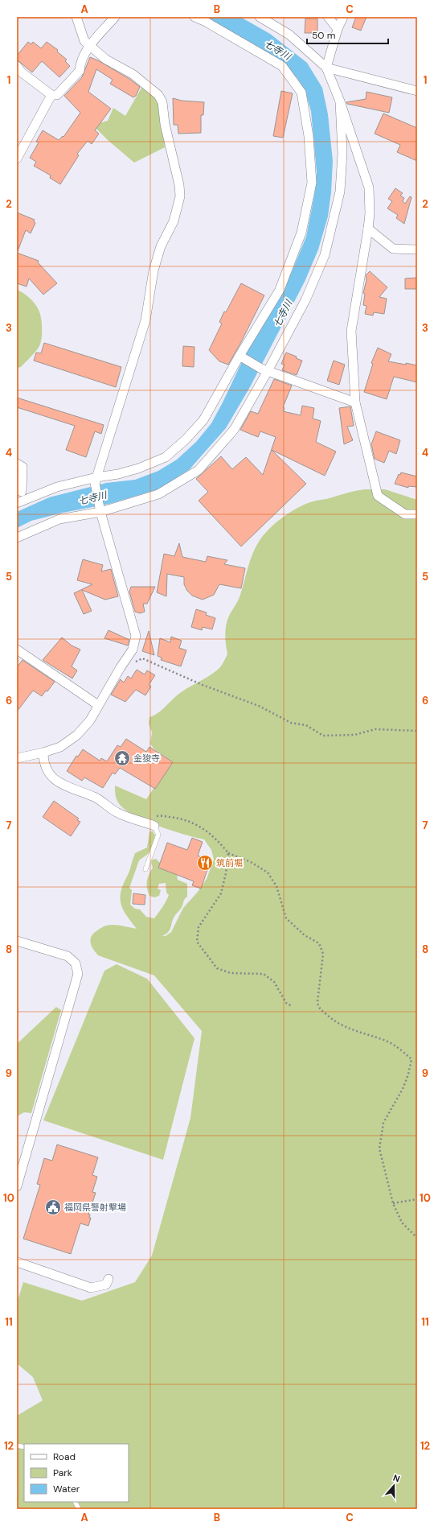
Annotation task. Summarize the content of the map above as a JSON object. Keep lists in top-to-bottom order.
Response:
{
  "water": ["七寺川"],
  "places": {
    "temple": ["金狻寺"],
    "restaurant": ["筑前堀"],
    "public building": ["福岡県警射撃場"]
  },
  "legend": ["Road", "Park", "Water"],
  "scale_bar": "50 m",
  "north": "top",
  "grid": {
    "columns": ["A", "B", "C"],
    "rows": [
      "1",
      "2",
      "3",
      "4",
      "5",
      "6",
      "7",
      "8",
      "9",
      "10",
      "11",
      "12"
    ]
  }
}
